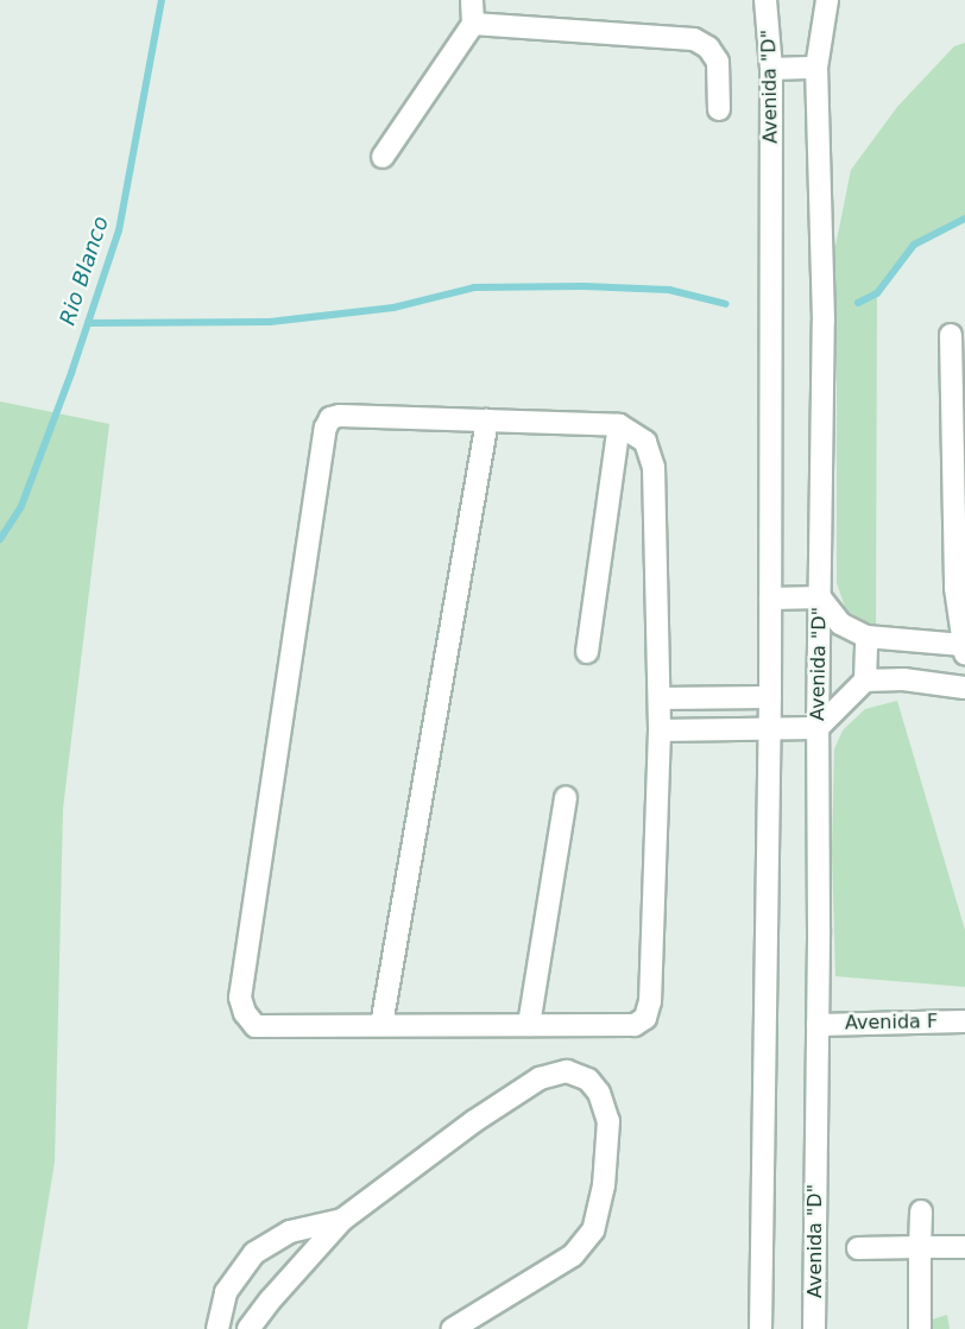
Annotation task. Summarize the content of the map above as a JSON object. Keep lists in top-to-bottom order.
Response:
{
  "streets": {
    "street": ["Avenida \"D\"", "Avenida F"]
  },
  "crossings": [
    ["Avenida \"D\"", "Avenida F"]
  ],
  "water": ["Rio Blanco"]
}
